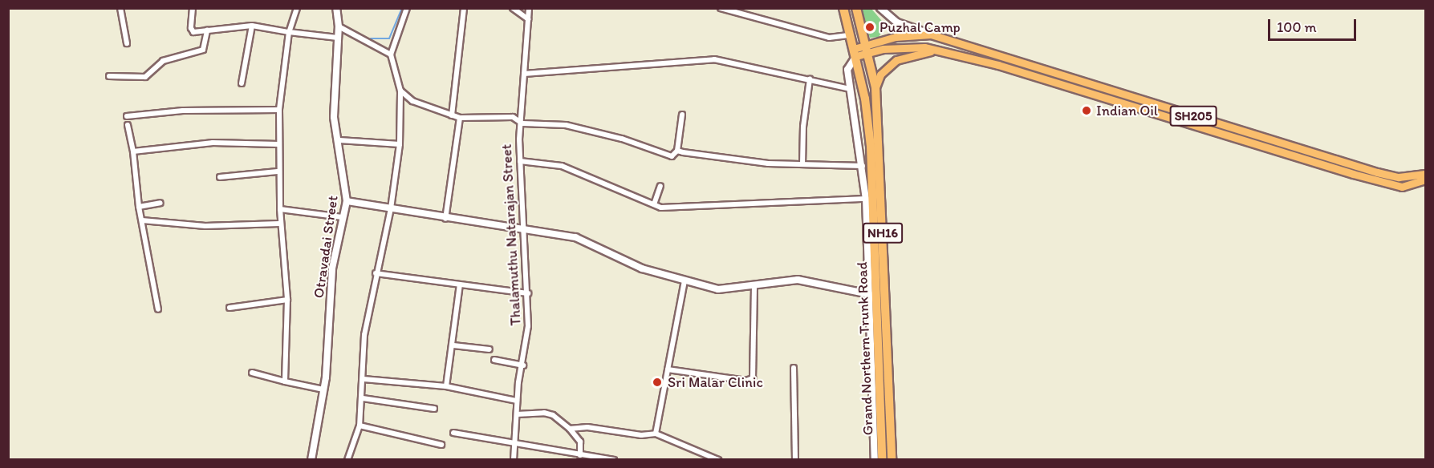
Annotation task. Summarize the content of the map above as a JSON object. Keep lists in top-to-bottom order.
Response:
{
  "streets": {
    "highway": ["NH16", "Grand Northern Trunk Road"],
    "main road": ["SH205"],
    "street": ["Thalamuthu Natarajan Street", "Otravadai Street"]
  },
  "places": ["Puzhal Camp", "Indian Oil", "Sri Malar Clinic"],
  "scale_bar": "100 m"
}
